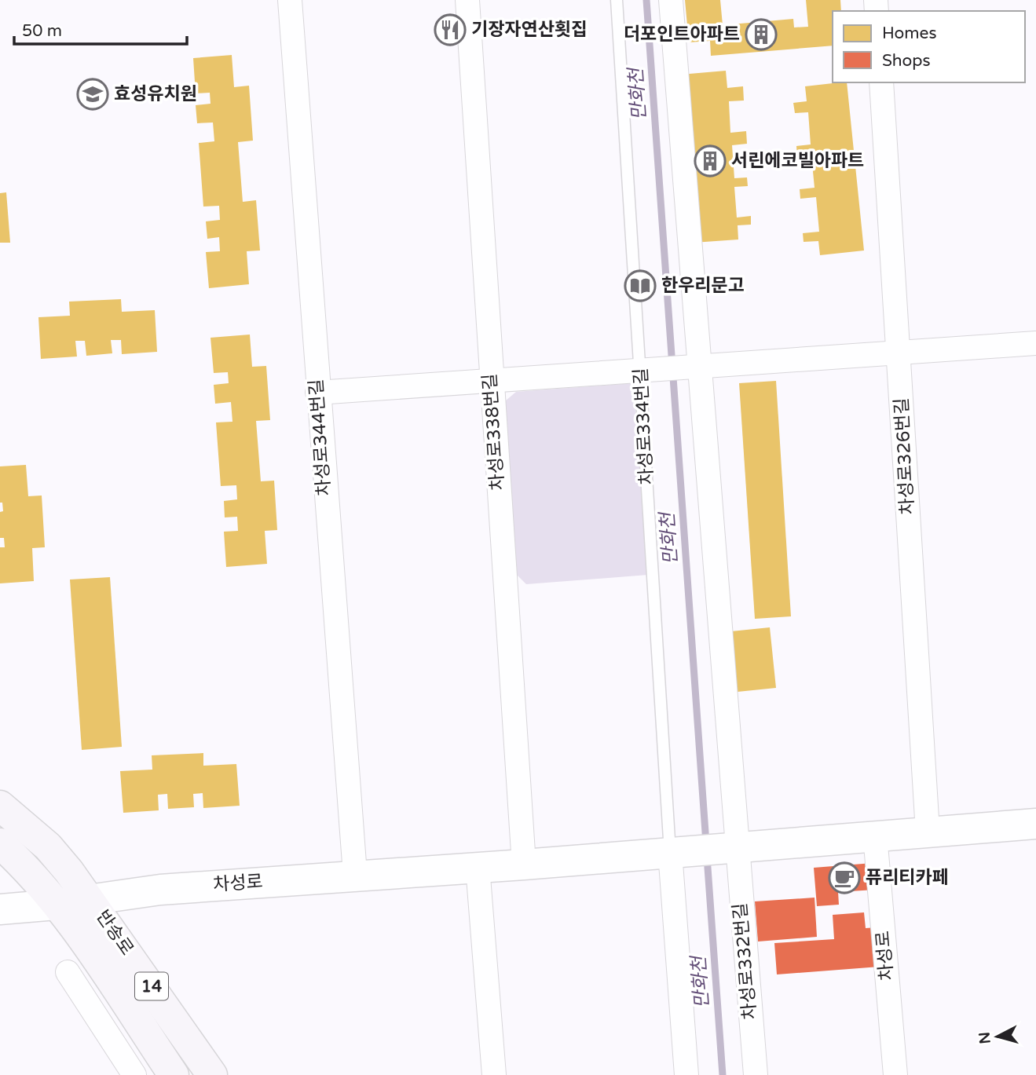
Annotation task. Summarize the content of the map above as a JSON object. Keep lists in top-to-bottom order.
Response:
{
  "streets": {
    "main road": ["차성로", "반송로", "14"],
    "street": [
      "차성로338번길",
      "차성로344번길",
      "차성로326번길",
      "차성로332번길"
    ],
    "lane": ["차성로334번길"]
  },
  "crossings": [
    ["차성로334번길", "차성로"],
    ["차성로338번길", "차성로"],
    ["차성로344번길", "차성로"],
    ["차성로", "반송로"],
    ["차성로", "차성로332번길"]
  ],
  "water": ["만화천"],
  "places": {
    "restaurant": ["기장자연산횟집"],
    "building": ["더포인트아파트", "서린에코빌아파트"],
    "school or university": ["효성유치원"],
    "library": ["한우리문고"],
    "cafe": ["퓨리티카페"]
  },
  "legend": ["Homes", "Shops"],
  "scale_bar": "50 m",
  "north": "left"
}
